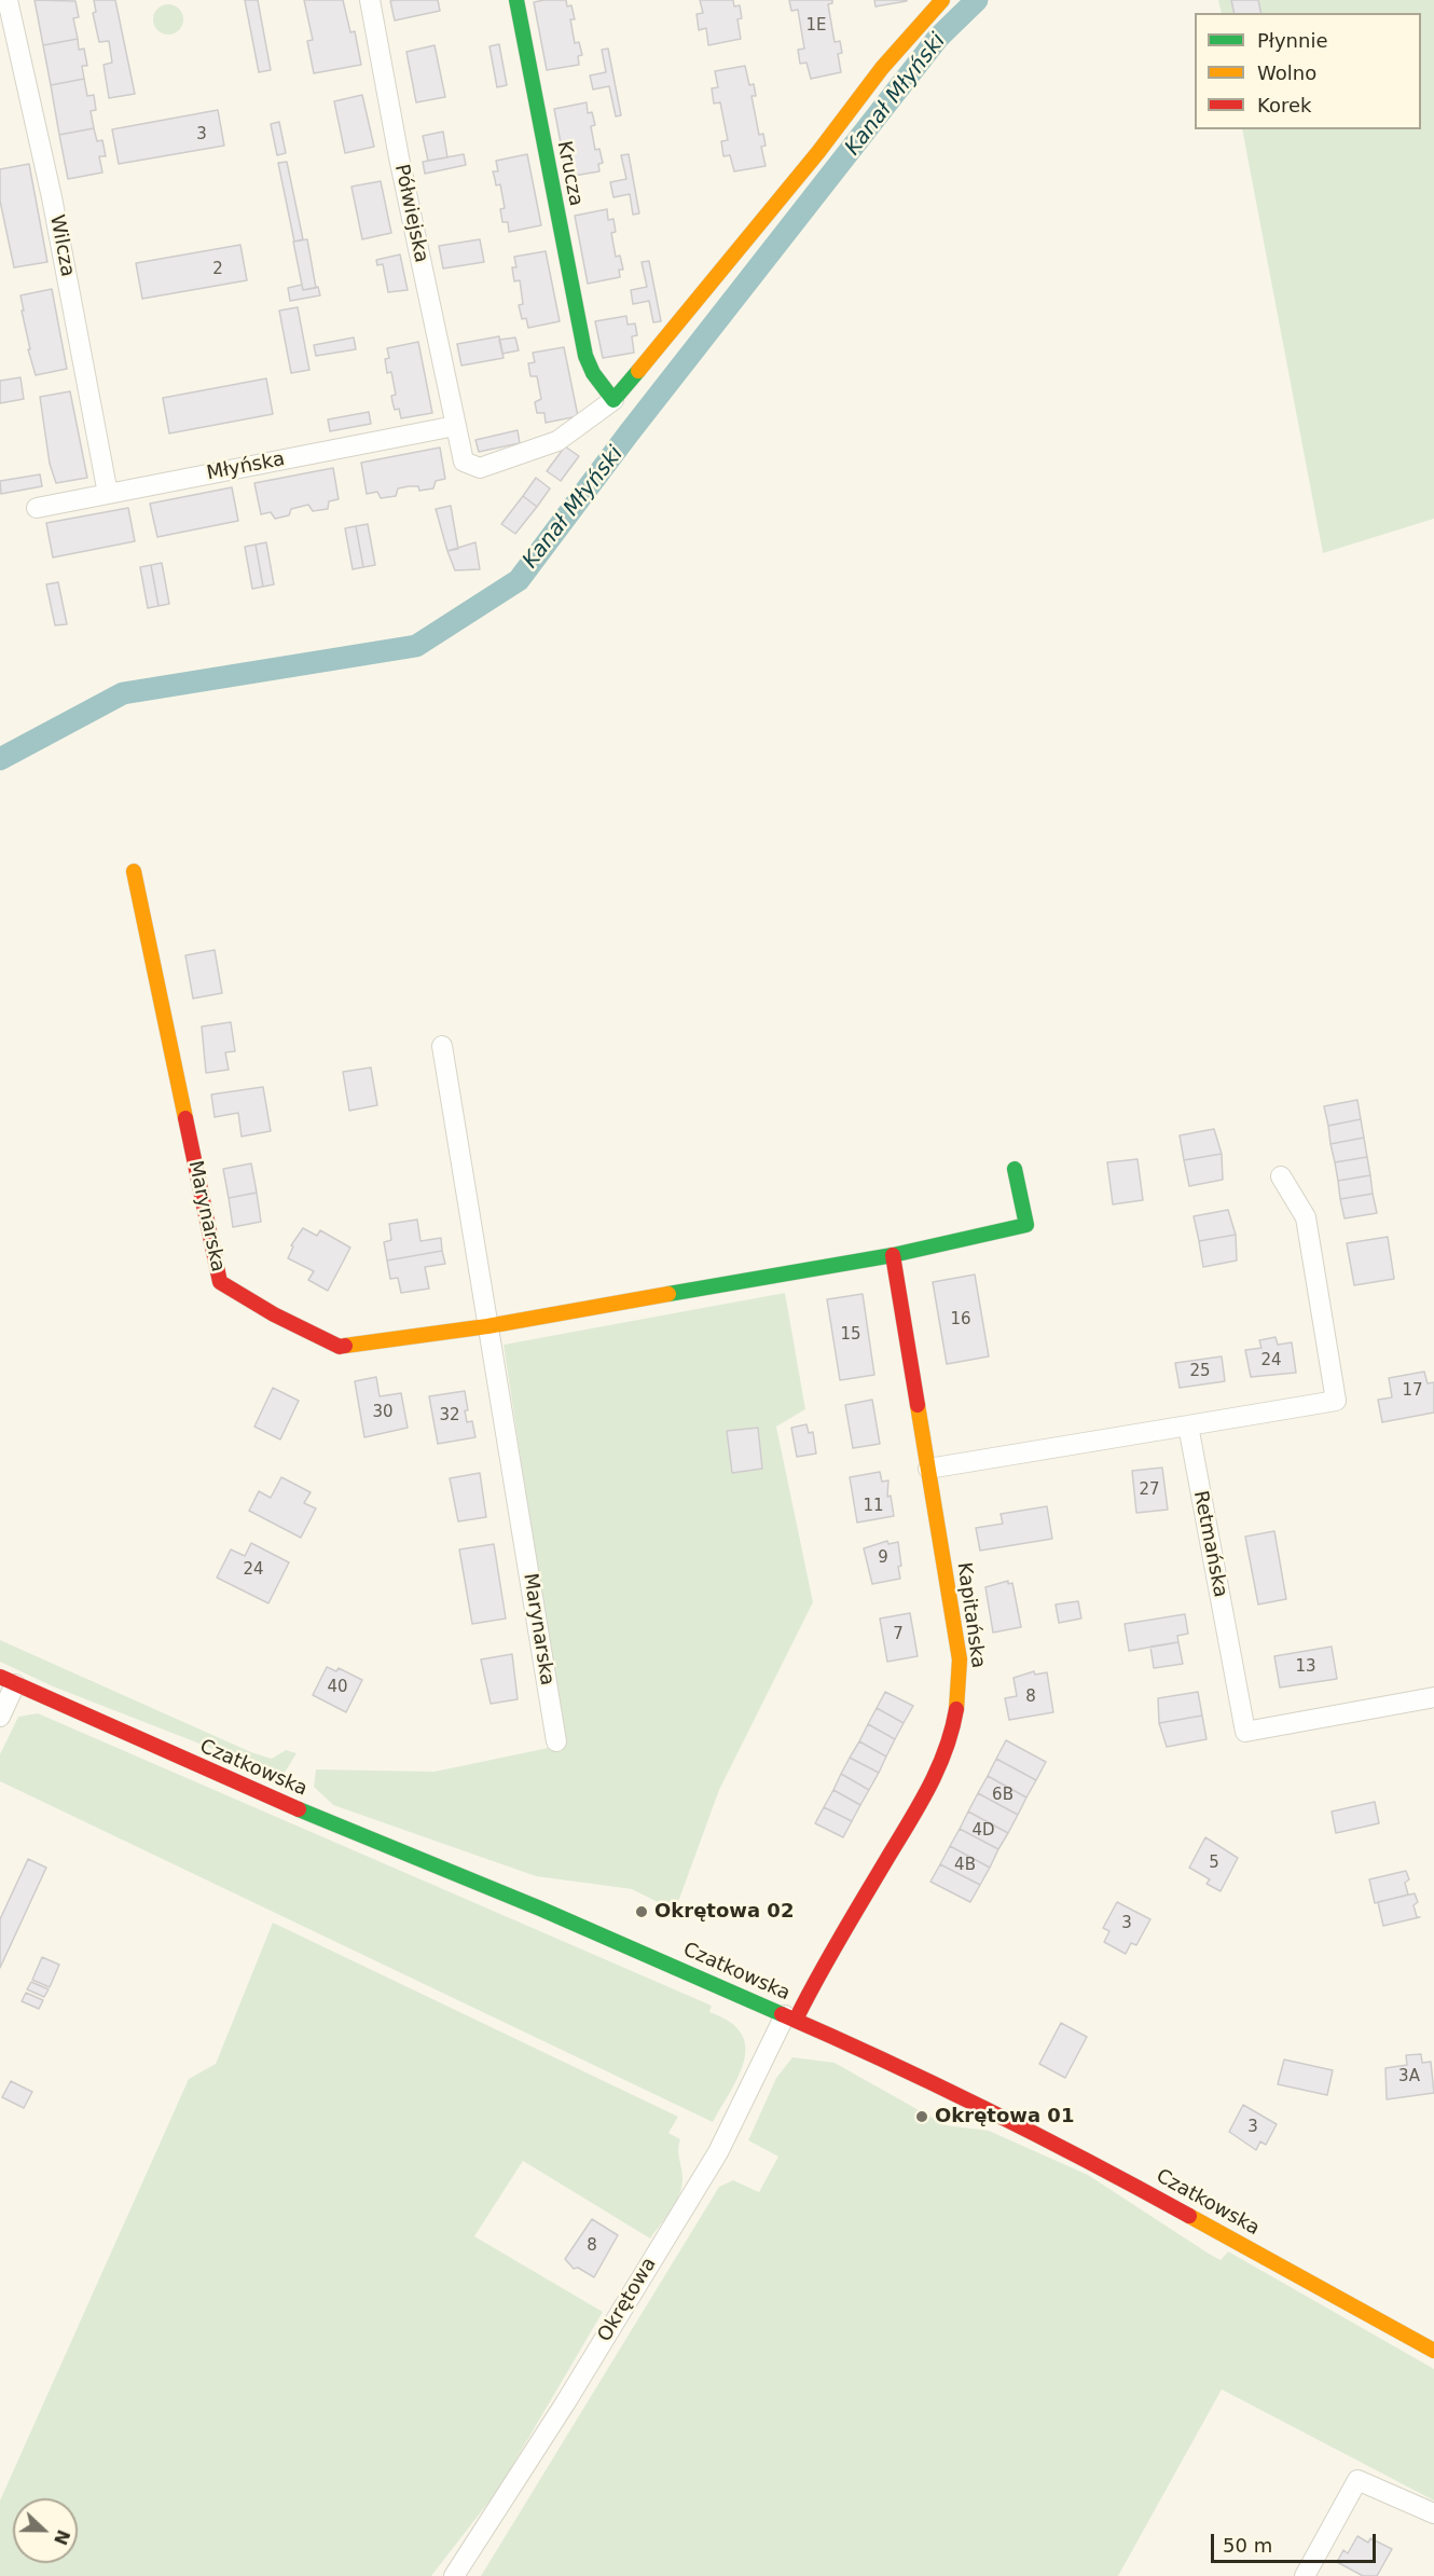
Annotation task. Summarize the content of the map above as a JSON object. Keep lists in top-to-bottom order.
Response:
{
  "streets": {
    "street": [
      "Krucza",
      "Półwiejska",
      "Wilcza",
      "Młyńska",
      "Marynarska",
      "Retmańska",
      "Kapitańska",
      "Czatkowska",
      "Okrętowa"
    ]
  },
  "crossings": [
    ["Krucza", "Półwiejska"],
    ["Półwiejska", "Młyńska"],
    ["Wilcza", "Młyńska"],
    ["Kapitańska", "Czatkowska"],
    ["Kapitańska", "Okrętowa"],
    ["Czatkowska", "Okrętowa"]
  ],
  "water": ["Kanał Młyński"],
  "places": ["Okrętowa 02", "Okrętowa 01"],
  "house_numbers": [
    "1E",
    "3",
    "2",
    "16",
    "15",
    "24",
    "25",
    "17",
    "30",
    "32",
    "27",
    "11",
    "9",
    "24",
    "7",
    "13",
    "40",
    "8",
    "6B",
    "4D",
    "5",
    "4B",
    "3",
    "3A",
    "3",
    "8"
  ],
  "legend": ["Płynnie", "Wolno", "Korek"],
  "scale_bar": "50 m",
  "north": "right"
}
